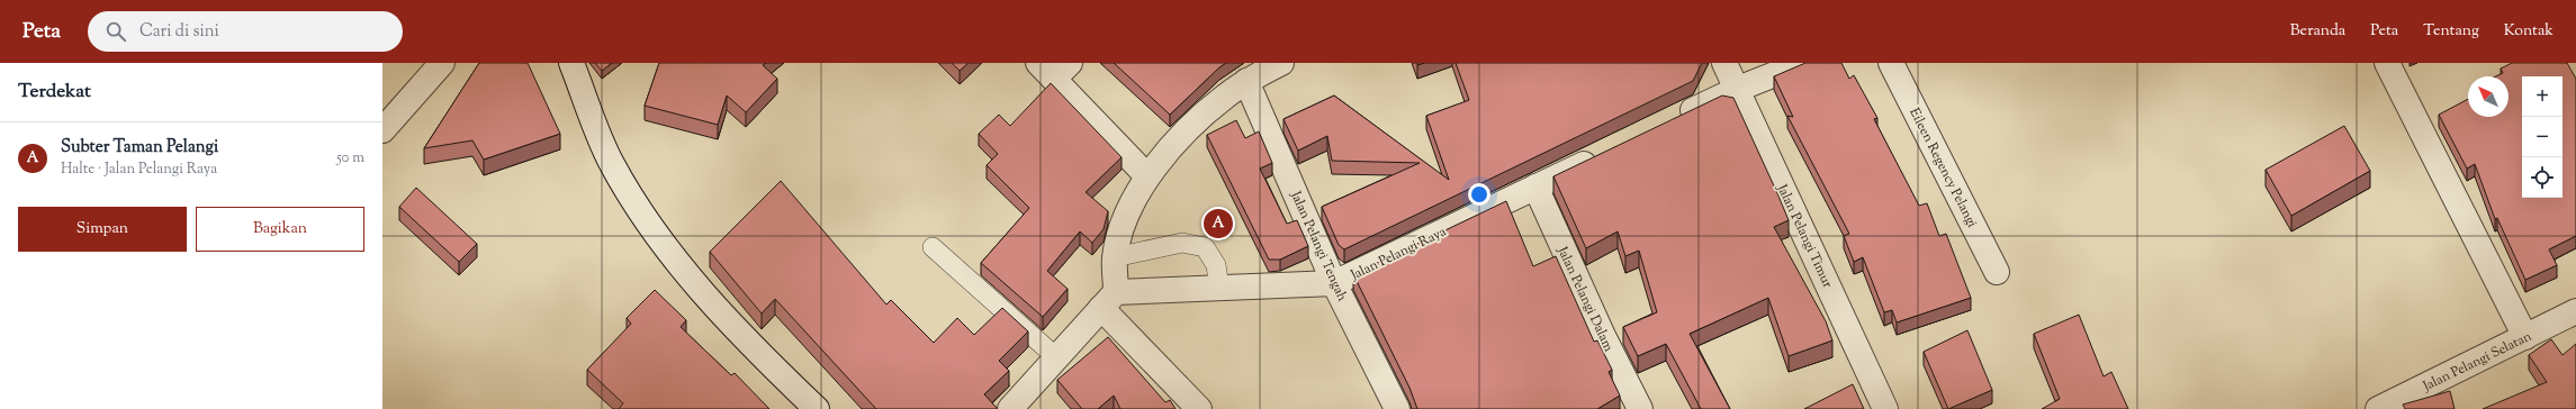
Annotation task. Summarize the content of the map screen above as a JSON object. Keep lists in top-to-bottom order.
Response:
{
  "streets": {
    "street": [
      "Eileen Regency Pelangi",
      "Jalan Pelangi Timur",
      "Jalan Pelangi Tengah",
      "Jalan Pelangi Raya",
      "Jalan Pelangi Dalam",
      "Jalan Pelangi Selatan"
    ]
  },
  "crossings": [
    ["Jalan Pelangi Tengah", "Jalan Pelangi Raya"],
    ["Jalan Pelangi Raya", "Jalan Pelangi Dalam"]
  ],
  "north": "top left",
  "page": {
    "header": "Peta",
    "search": "Cari di sini",
    "nav": [
      "Beranda",
      "Peta",
      "Tentang",
      "Kontak"
    ],
    "heading": "Terdekat",
    "map_buttons": ["+", "−"],
    "list": [
      {
        "mark": "A",
        "name": "Subter Taman Pelangi",
        "note": "Halte · Jalan Pelangi Raya",
        "value": "50 m"
      }
    ],
    "buttons": ["Simpan", "Bagikan"],
    "pins": "A"
  }
}
